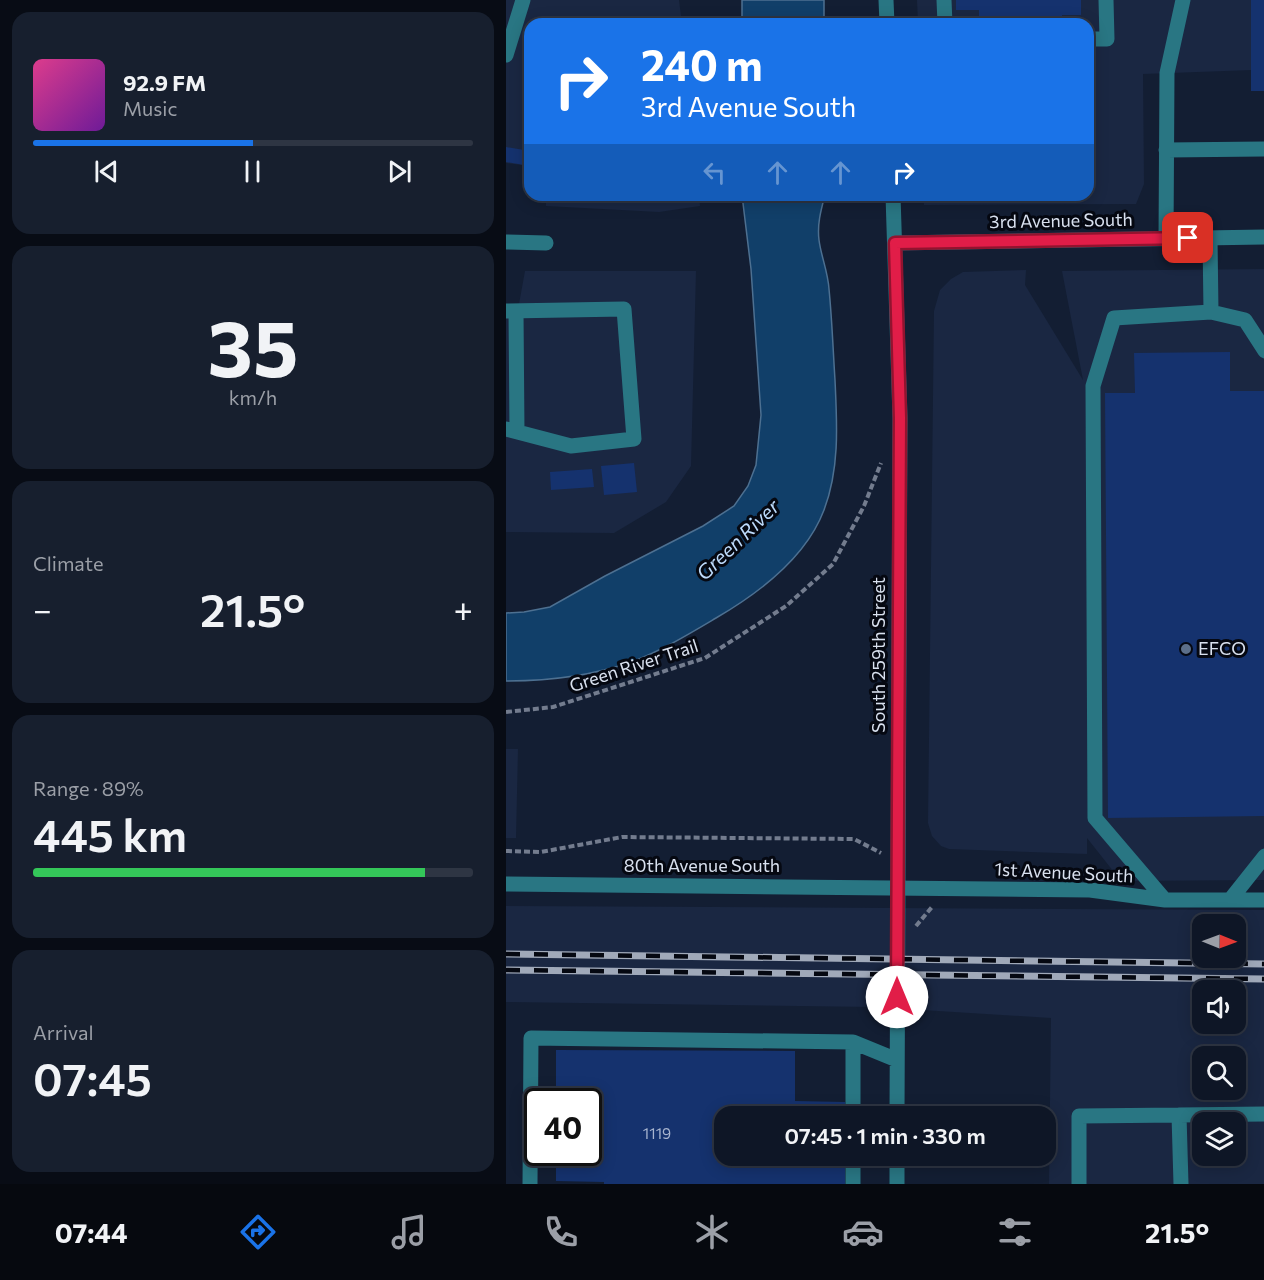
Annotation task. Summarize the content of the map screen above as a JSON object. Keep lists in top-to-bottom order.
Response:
{
  "streets": {
    "street": [
      "3rd Avenue South",
      "South 259th Street",
      "80th Avenue South",
      "1st Avenue South"
    ],
    "path": ["Green River Trail"]
  },
  "crossings": [
    ["3rd Avenue South", "South 259th Street"],
    ["South 259th Street", "80th Avenue South"],
    ["South 259th Street", "1st Avenue South"],
    ["80th Avenue South", "1st Avenue South"]
  ],
  "water": ["Green River"],
  "places": ["EFCO"],
  "house_numbers": ["1119"],
  "north": "right",
  "page": {
    "turn": ["240 m", "3rd Avenue South"],
    "song": ["92.9 FM", "Music"],
    "tile": [
      ["35", "km/h"],
      "Climate",
      ["Range · 89%", "445 km"],
      ["Arrival", "07:45"]
    ],
    "heat": ["−", "21.5°", "+"],
    "limit": "40",
    "trip": "07:45 · 1 min · 330 m",
    "tabs": ["07:44", "21.5°"]
  }
}
